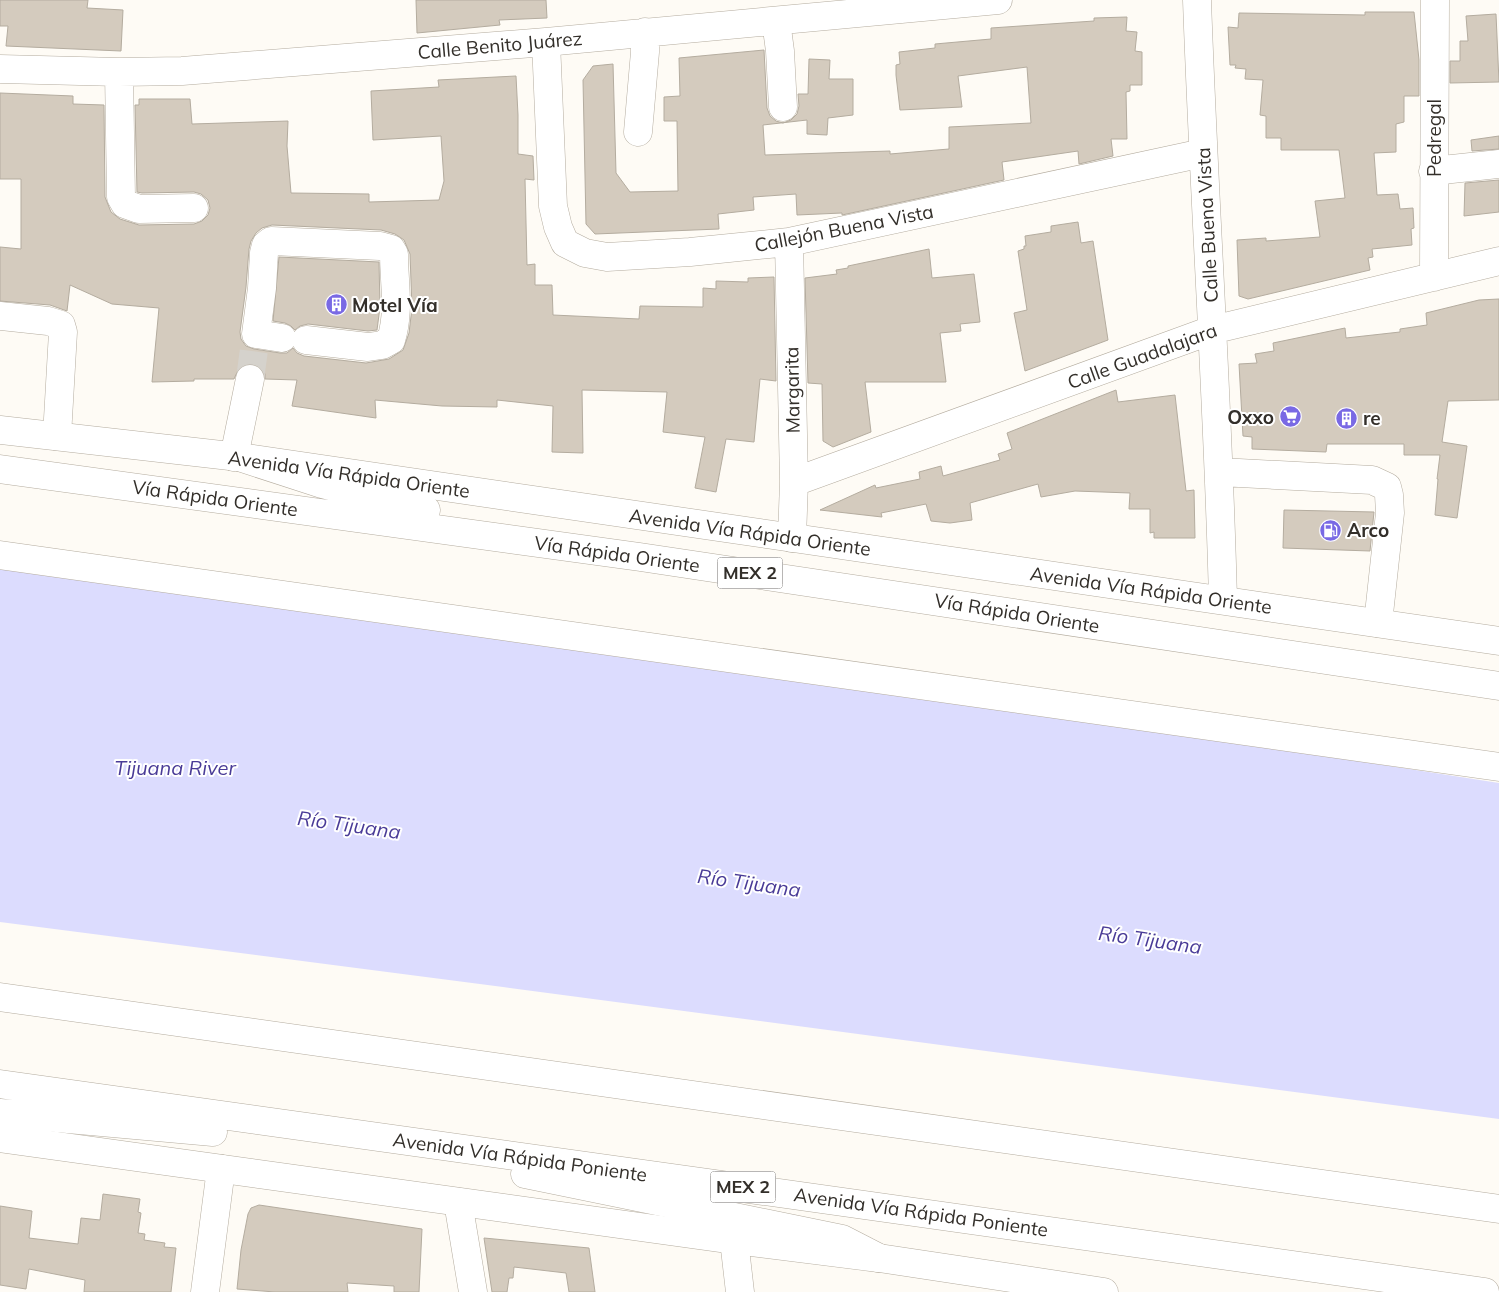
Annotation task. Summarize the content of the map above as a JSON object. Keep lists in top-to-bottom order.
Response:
{
  "streets": {
    "main road": [
      "Calle Benito Juárez",
      "Pedregal",
      "Calle Buena Vista",
      "Callejón Buena Vista",
      "Calle Guadalajara",
      "Margarita",
      "Avenida Vía Rápida Oriente",
      "Vía Rápida Oriente",
      "MEX 2",
      "Avenida Vía Rápida Poniente"
    ]
  },
  "crossings": [
    ["Calle Benito Juárez", "Callejón Buena Vista"],
    ["Pedregal", "Calle Guadalajara"],
    ["Calle Buena Vista", "Callejón Buena Vista"],
    ["Calle Buena Vista", "Calle Guadalajara"],
    ["Calle Buena Vista", "Avenida Vía Rápida Oriente"],
    ["Callejón Buena Vista", "Margarita"],
    ["Calle Guadalajara", "Margarita"],
    ["Margarita", "Avenida Vía Rápida Oriente"]
  ],
  "water": ["Tijuana River", "Río Tijuana"],
  "places": {
    "building": ["Motel Vía", "re"],
    "supermarket": ["Oxxo"],
    "fuel station": ["Arco"]
  }
}
